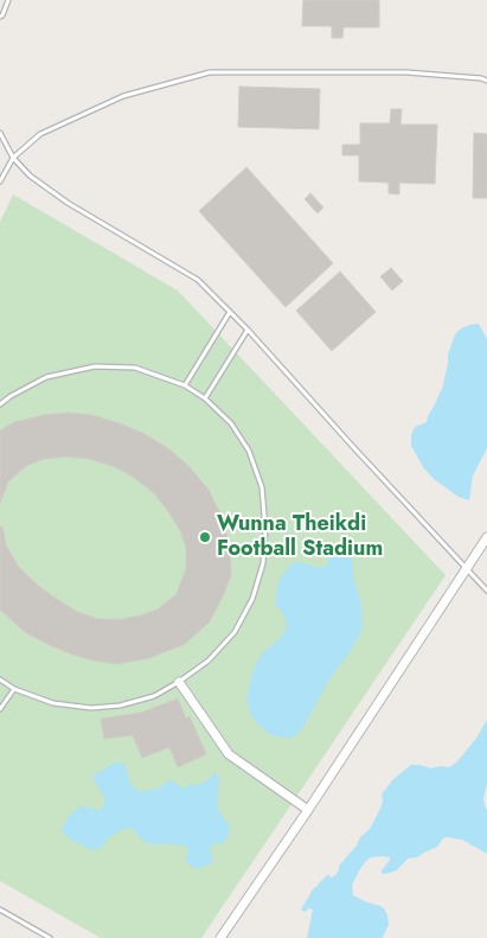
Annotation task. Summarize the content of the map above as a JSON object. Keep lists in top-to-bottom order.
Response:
{
  "places": ["Wunna Theikdi Football Stadium"]
}
